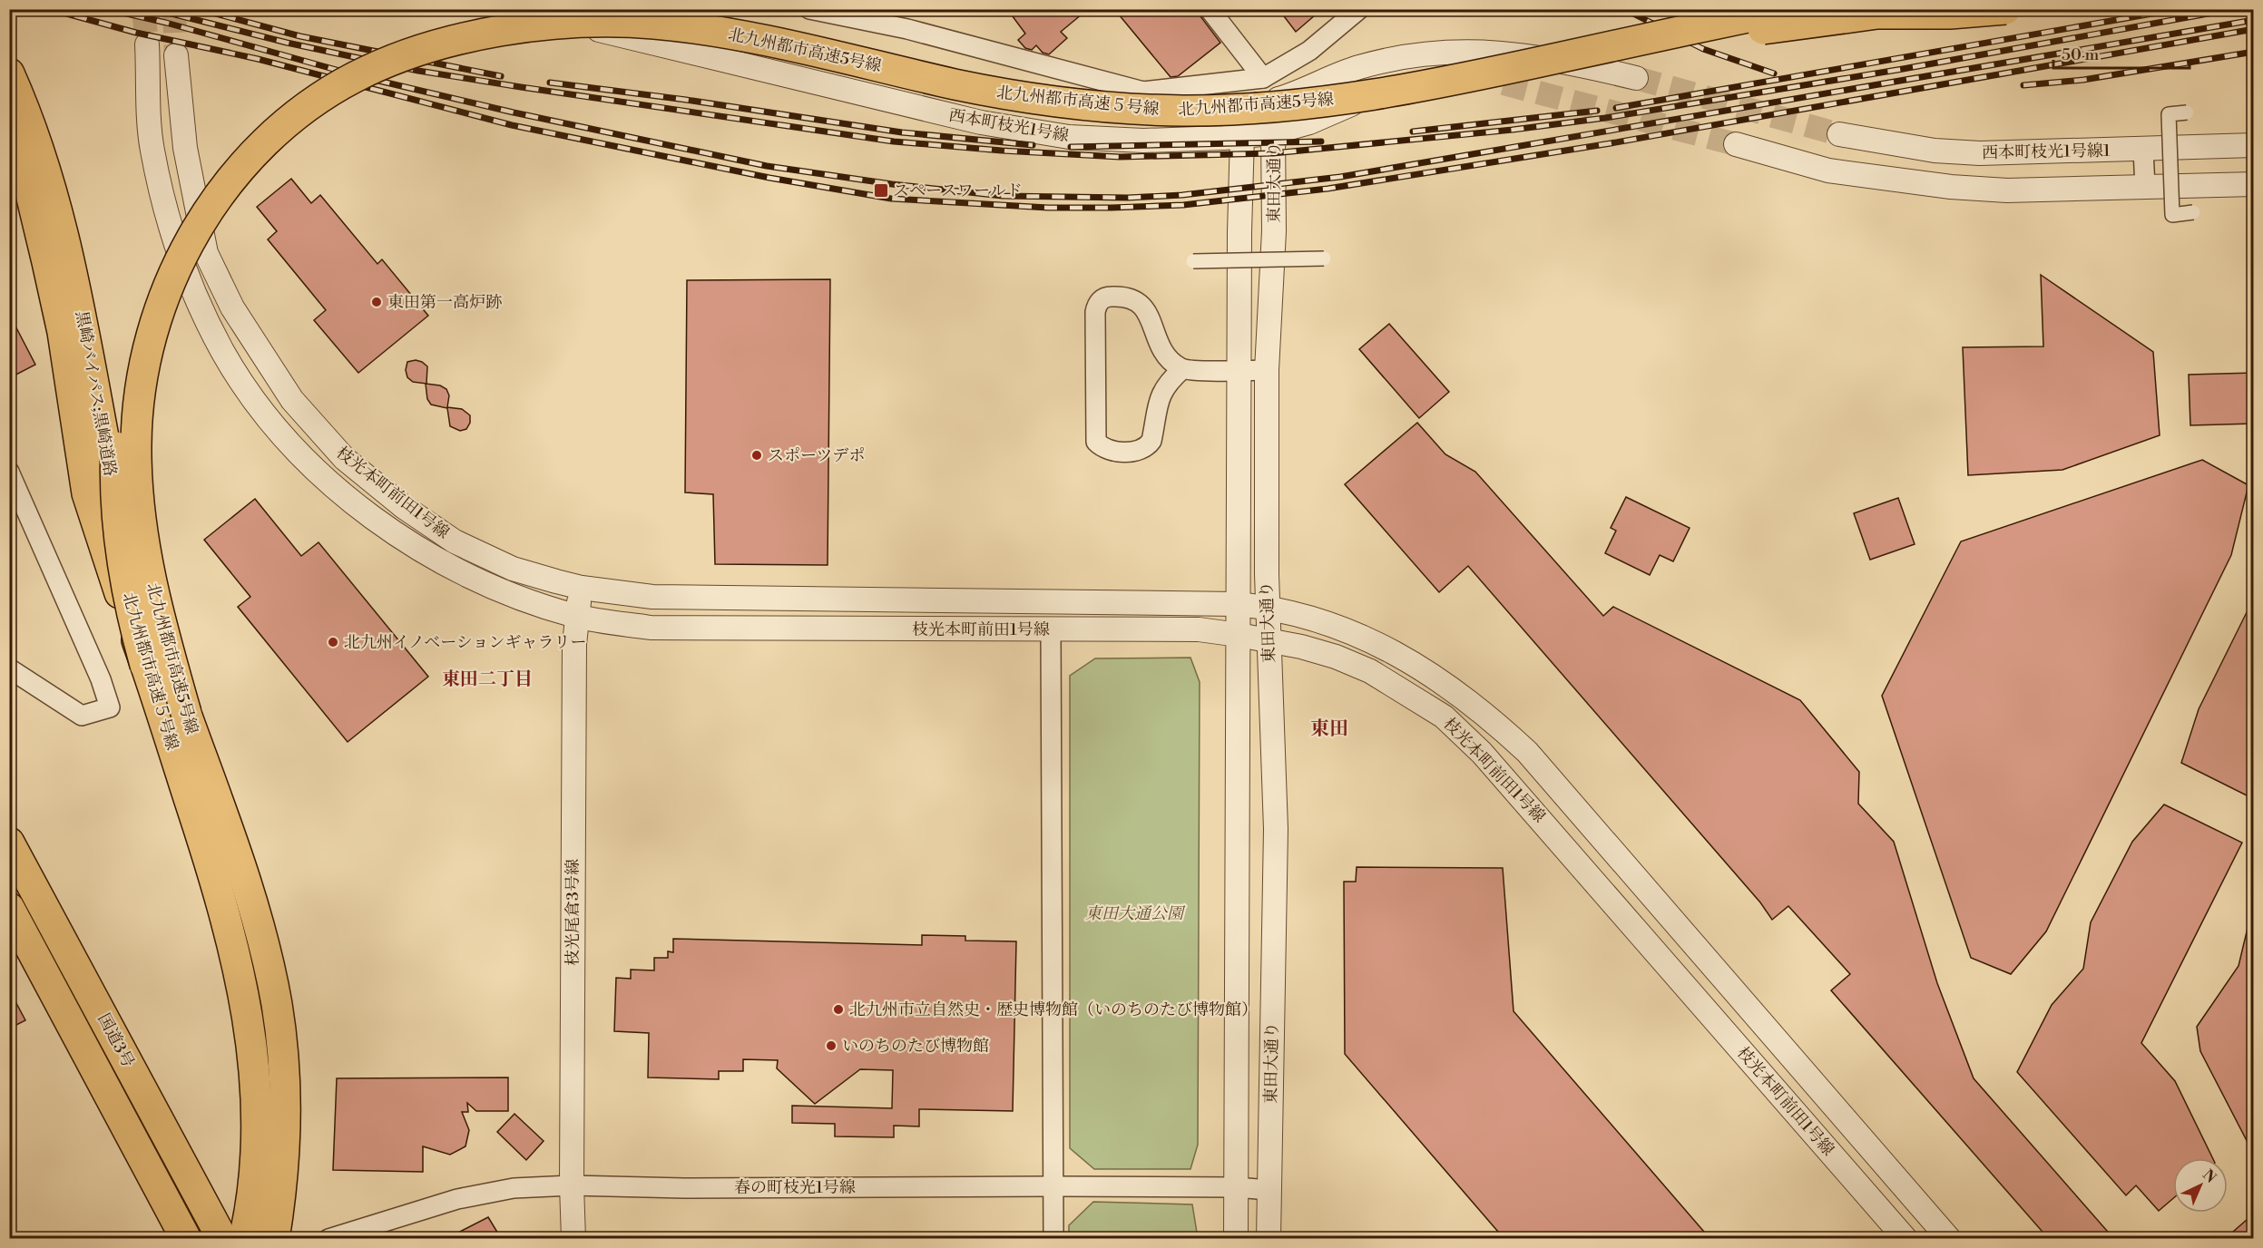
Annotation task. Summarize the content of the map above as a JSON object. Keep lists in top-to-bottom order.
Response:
{
  "streets": {
    "highway": [
      "北九州都市高速5号線",
      "北九州都市高速５号線",
      "黒崎バイパス;黒崎道路",
      "国道3号"
    ],
    "street": [
      "西本町枝光1号線",
      "西本町枝光1号線1",
      "東田大通り",
      "枝光本町前田1号線",
      "枝光尾倉3号線",
      "春の町枝光1号線"
    ]
  },
  "crossings": [
    ["北九州都市高速5号線", "黒崎バイパス;黒崎道路"],
    ["北九州都市高速５号線", "黒崎バイパス;黒崎道路"],
    ["西本町枝光1号線", "東田大通り"],
    ["東田大通り", "枝光本町前田1号線"],
    ["東田大通り", "春の町枝光1号線"],
    ["枝光本町前田1号線", "枝光尾倉3号線"],
    ["枝光尾倉3号線", "春の町枝光1号線"]
  ],
  "districts": ["東田二丁目", "東田"],
  "parks": ["東田大通公園"],
  "places": {
    "transit": ["スペースワールド"],
    "other": [
      "東田第一高炉跡",
      "スポーツデポ",
      "北九州イノベーションギャラリー",
      "北九州市立自然史・歴史博物館（いのちのたび博物館）",
      "いのちのたび博物館"
    ]
  },
  "scale_bar": "50 m",
  "north": "top right"
}
